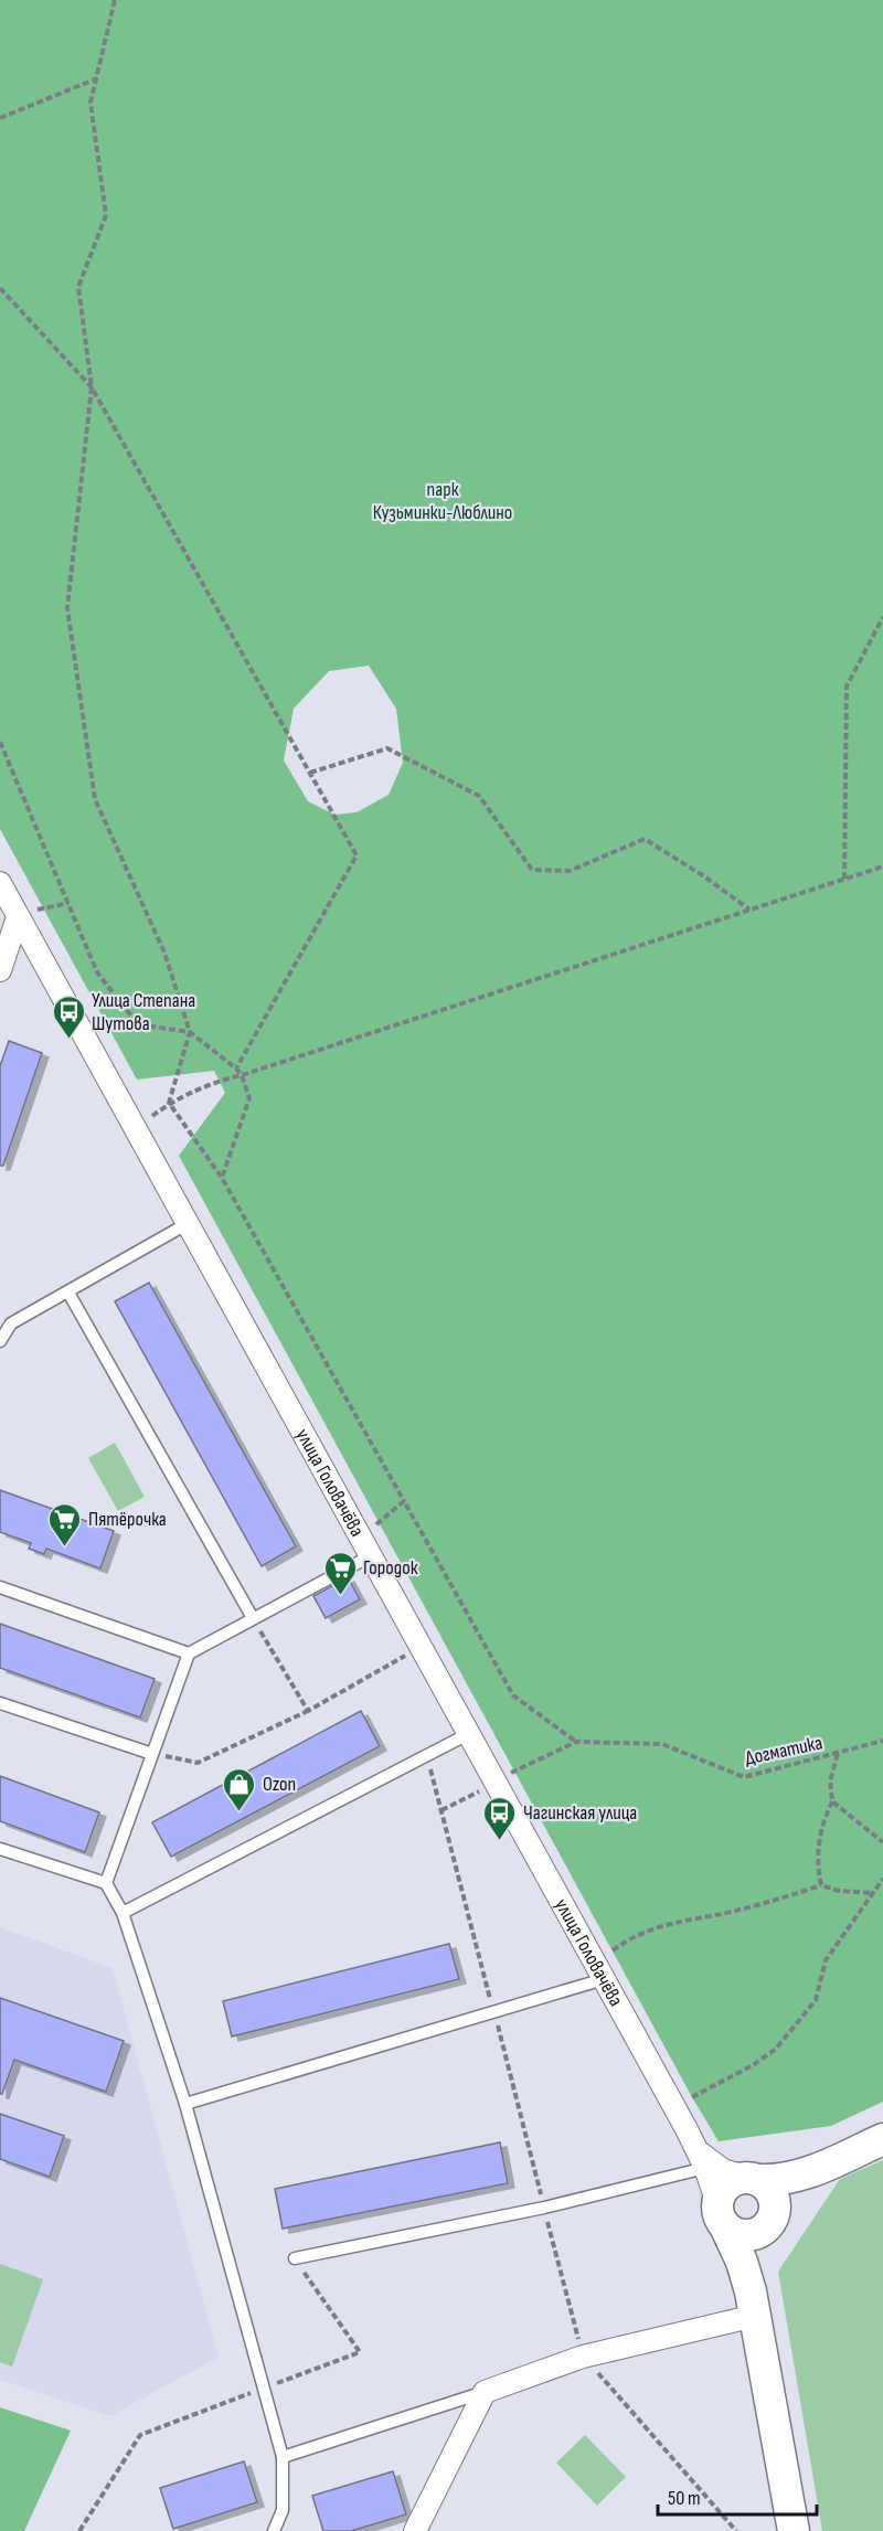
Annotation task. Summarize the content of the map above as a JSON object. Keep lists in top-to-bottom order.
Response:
{
  "streets": {
    "street": ["улица Головачёва"],
    "path": ["Догматика"]
  },
  "parks": ["парк Кузьминки-Люблино"],
  "places": {
    "bus stop": ["Улица Степана Шутова", "Чагинская улица"],
    "supermarket": ["Пятёрочка", "Городок"],
    "shop": ["Ozon"]
  },
  "scale_bar": "50 m"
}
